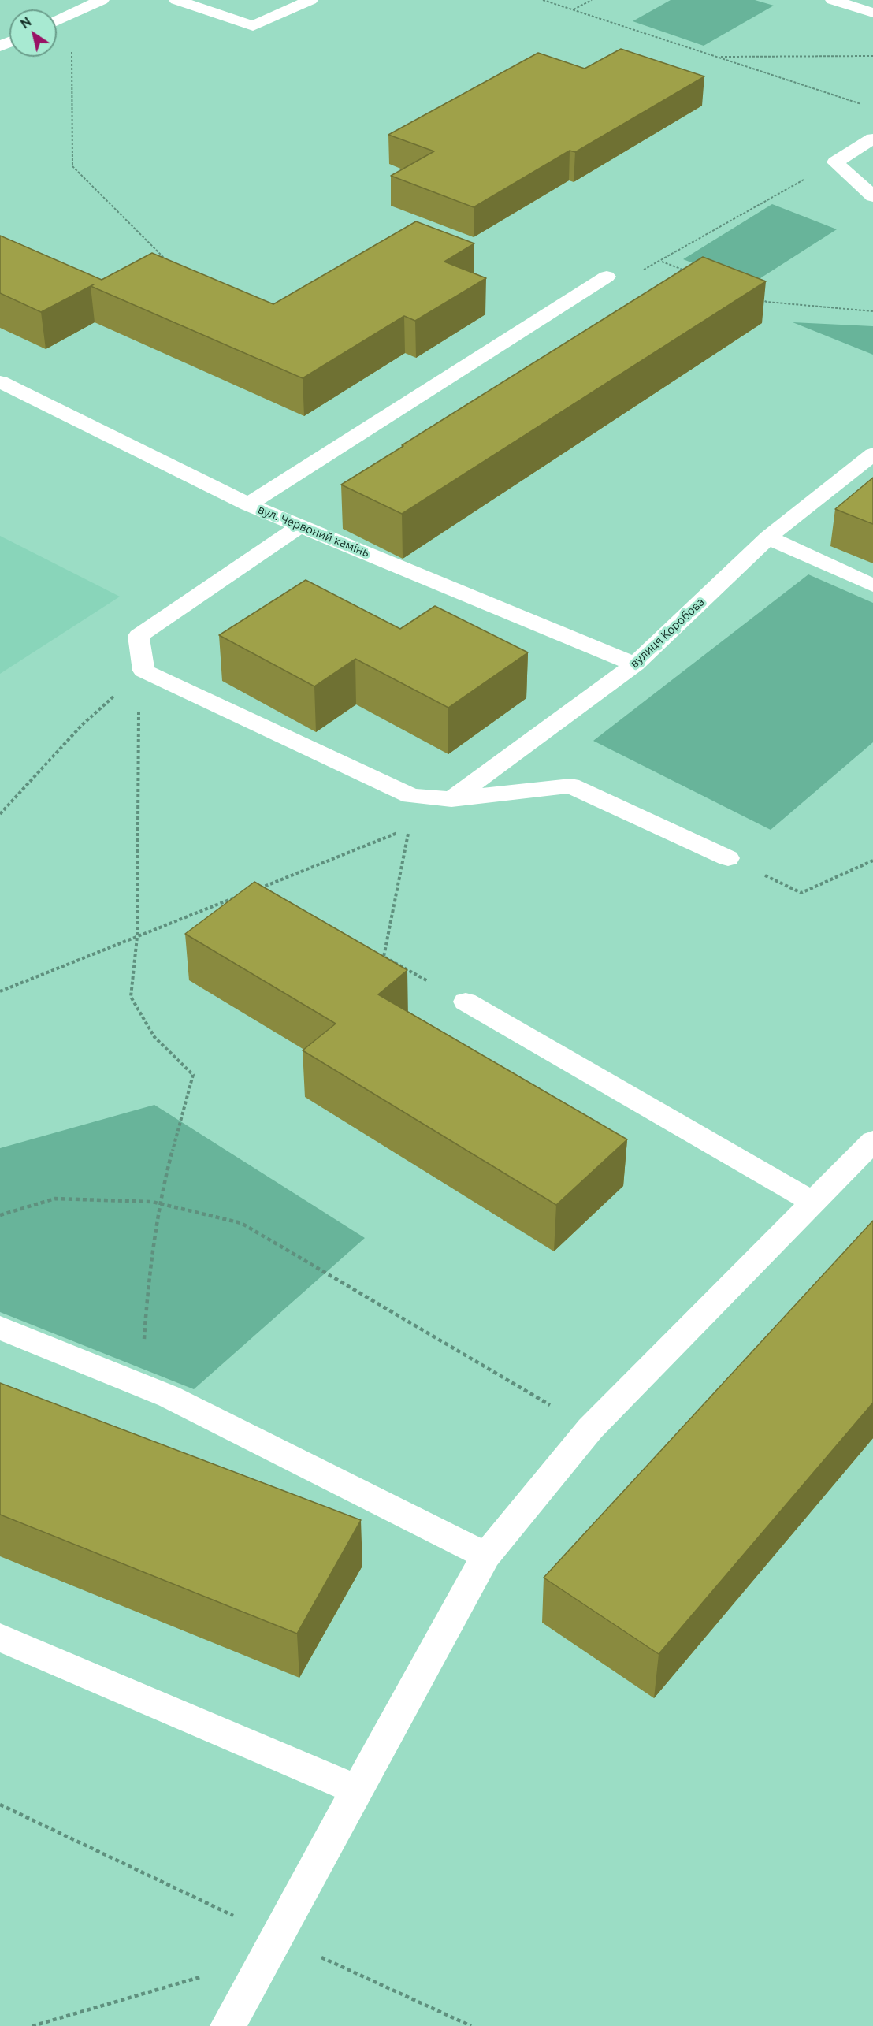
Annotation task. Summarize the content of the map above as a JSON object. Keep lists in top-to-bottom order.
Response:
{
  "streets": {
    "street": ["вул. Червоний камінь", "вулиця Коробова"]
  },
  "crossings": [
    ["вул. Червоний камінь", "вулиця Коробова"]
  ],
  "north": "top left"
}
